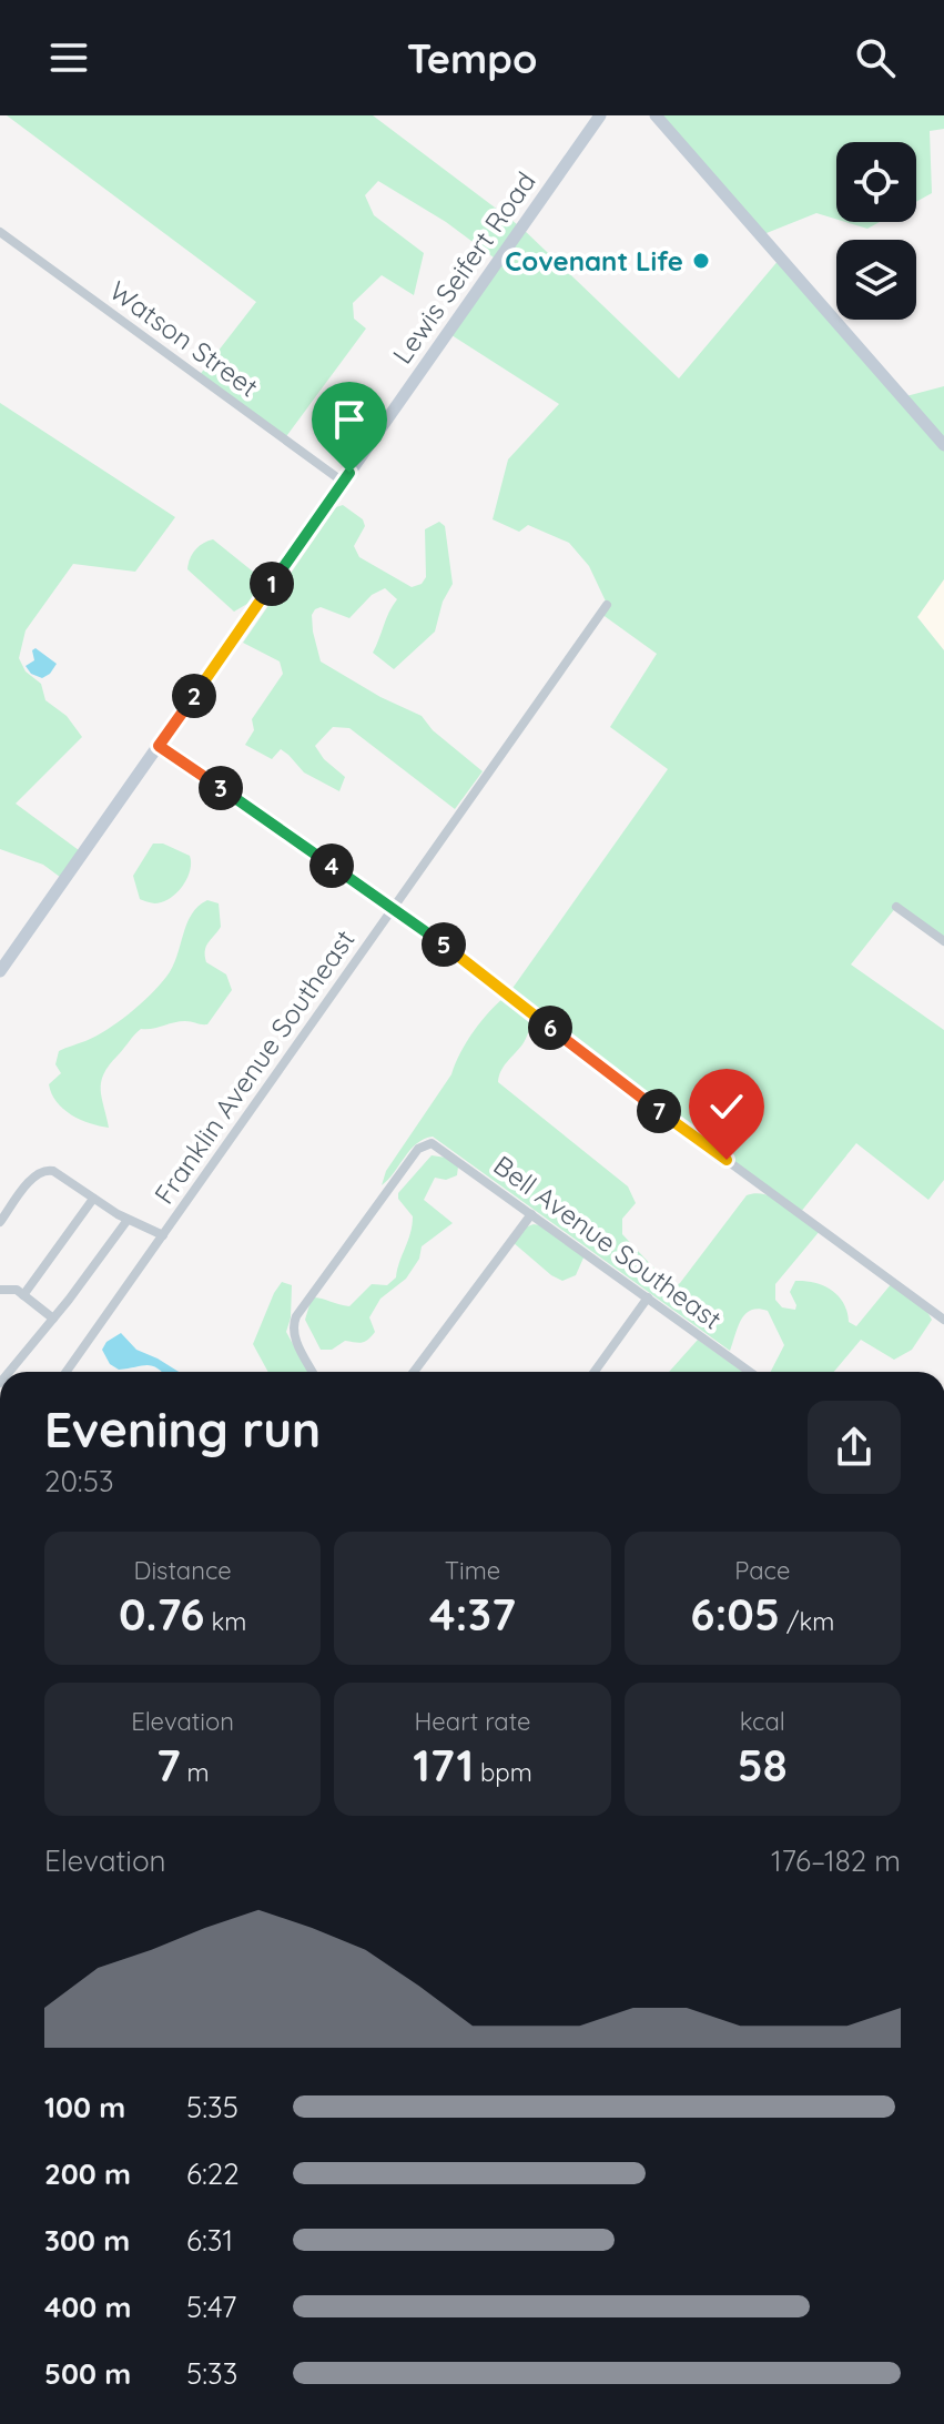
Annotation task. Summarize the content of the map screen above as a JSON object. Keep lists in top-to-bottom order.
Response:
{
  "streets": {
    "street": [
      "Lewis Seifert Road",
      "Watson Street",
      "Franklin Avenue Southeast",
      "Bell Avenue Southeast"
    ]
  },
  "crossings": [
    ["Lewis Seifert Road", "Watson Street"]
  ],
  "places": ["Covenant Life"],
  "page": {
    "header": "Tempo",
    "pins": [
      "1",
      "2",
      "3",
      "4",
      "5",
      "6",
      "7"
    ],
    "heading": ["Evening run", "20:53"],
    "stats": [
      ["Distance", "0.76 km"],
      ["Time", "4:37"],
      ["Pace", "6:05 /km"],
      ["Elevation", "7 m"],
      ["Heart rate", "171 bpm"],
      ["kcal", "58"]
    ],
    "chart": ["Elevation", "176–182 m"],
    "list": [
      {
        "name": "100 m",
        "note": "5:35"
      },
      {
        "name": "200 m",
        "note": "6:22"
      },
      {
        "name": "300 m",
        "note": "6:31"
      },
      {
        "name": "400 m",
        "note": "5:47"
      },
      {
        "name": "500 m",
        "note": "5:33"
      }
    ]
  }
}
